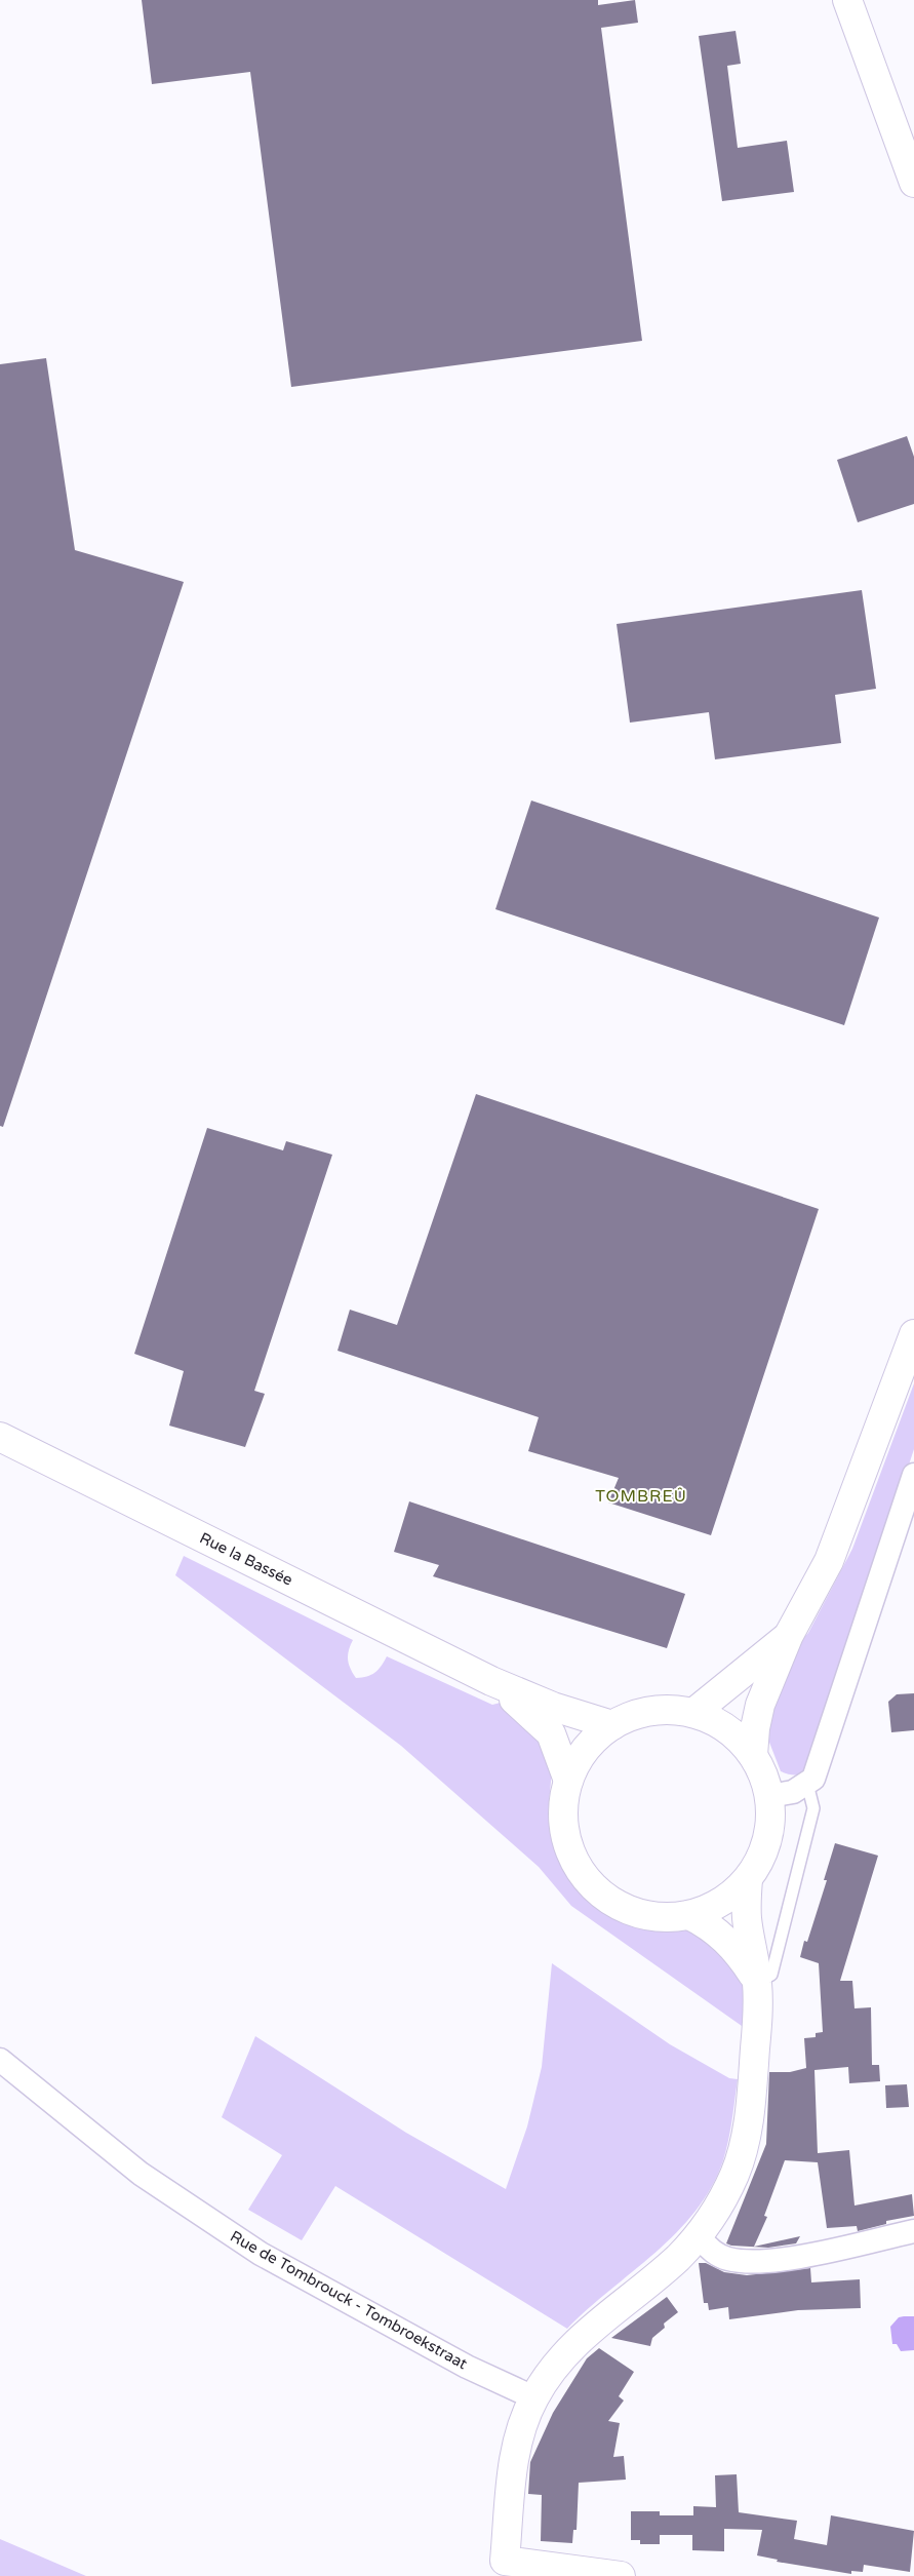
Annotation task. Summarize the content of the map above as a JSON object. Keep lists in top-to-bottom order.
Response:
{
  "streets": {
    "main road": ["Rue la Bassée"],
    "street": ["Rue de Tombrouck - Tombroekstraat"]
  },
  "districts": ["TOMBREÛ"]
}
